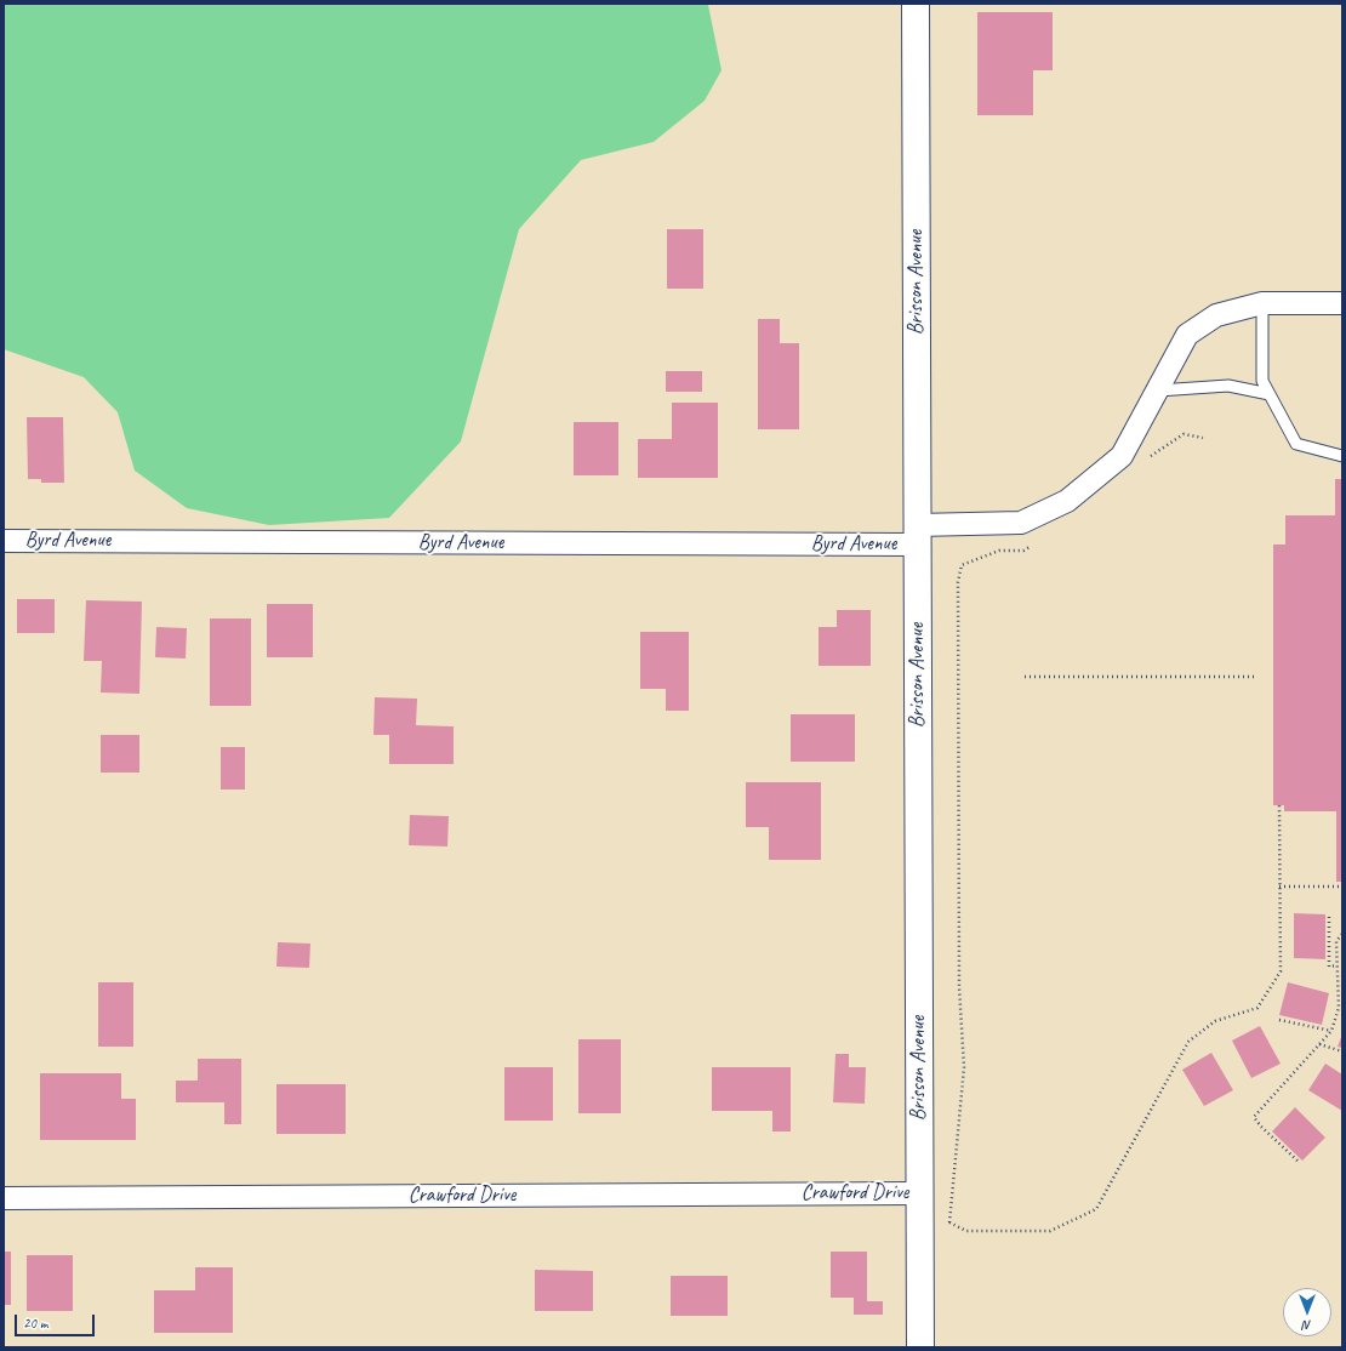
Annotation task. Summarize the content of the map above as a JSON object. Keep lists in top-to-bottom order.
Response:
{
  "streets": {
    "street": ["Brisson Avenue", "Byrd Avenue", "Crawford Drive"]
  },
  "crossings": [
    ["Brisson Avenue", "Byrd Avenue"],
    ["Brisson Avenue", "Crawford Drive"]
  ],
  "scale_bar": "20 m",
  "north": "bottom"
}
